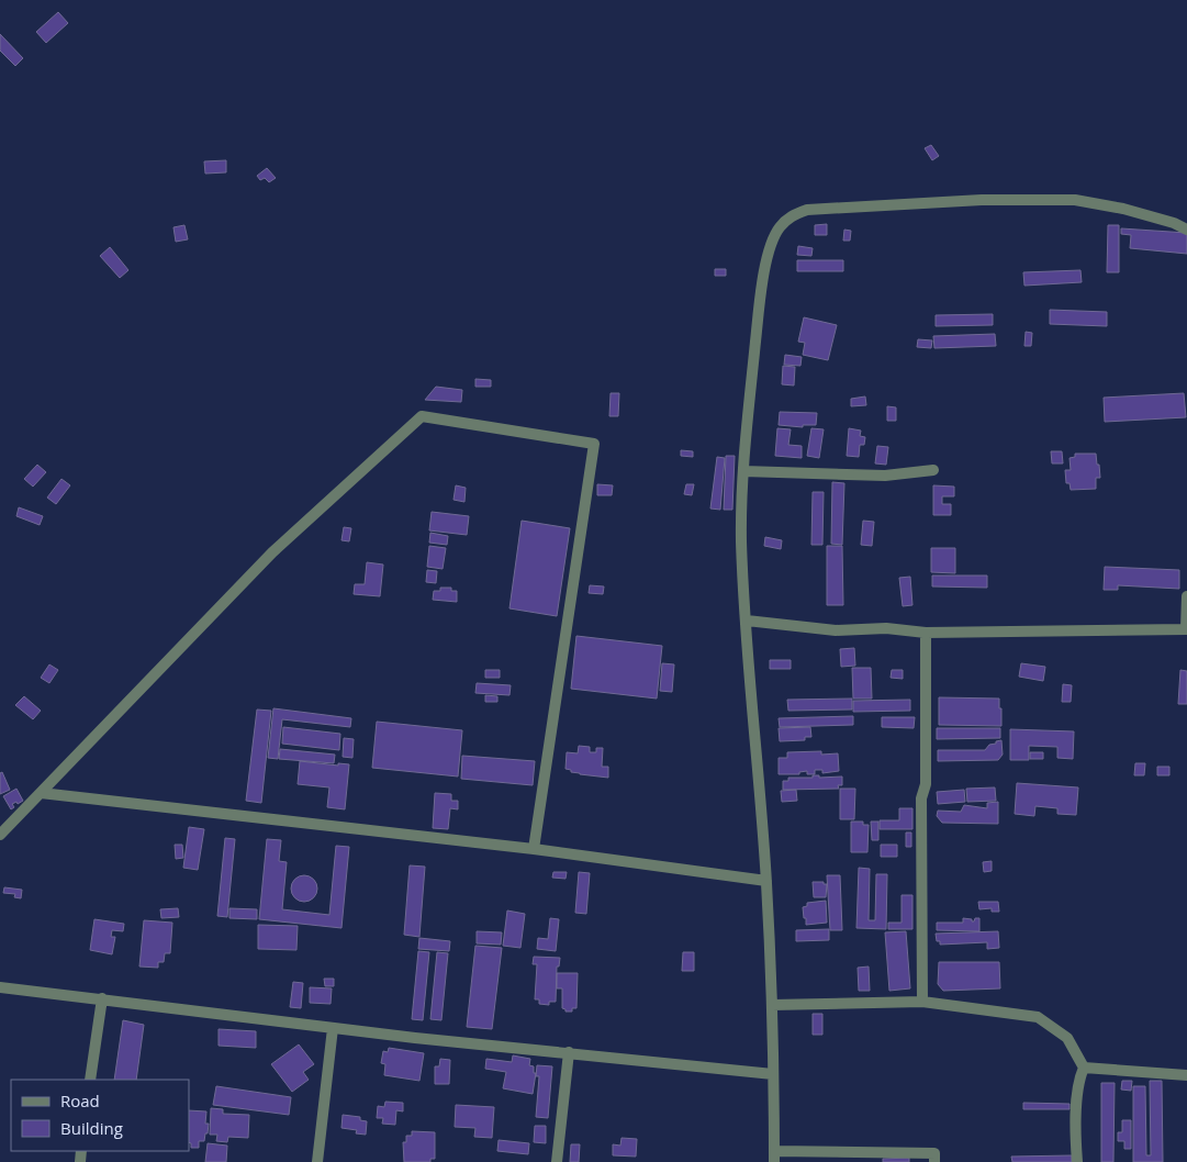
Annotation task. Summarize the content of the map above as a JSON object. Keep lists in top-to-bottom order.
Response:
{
  "legend": ["Road", "Building"]
}
